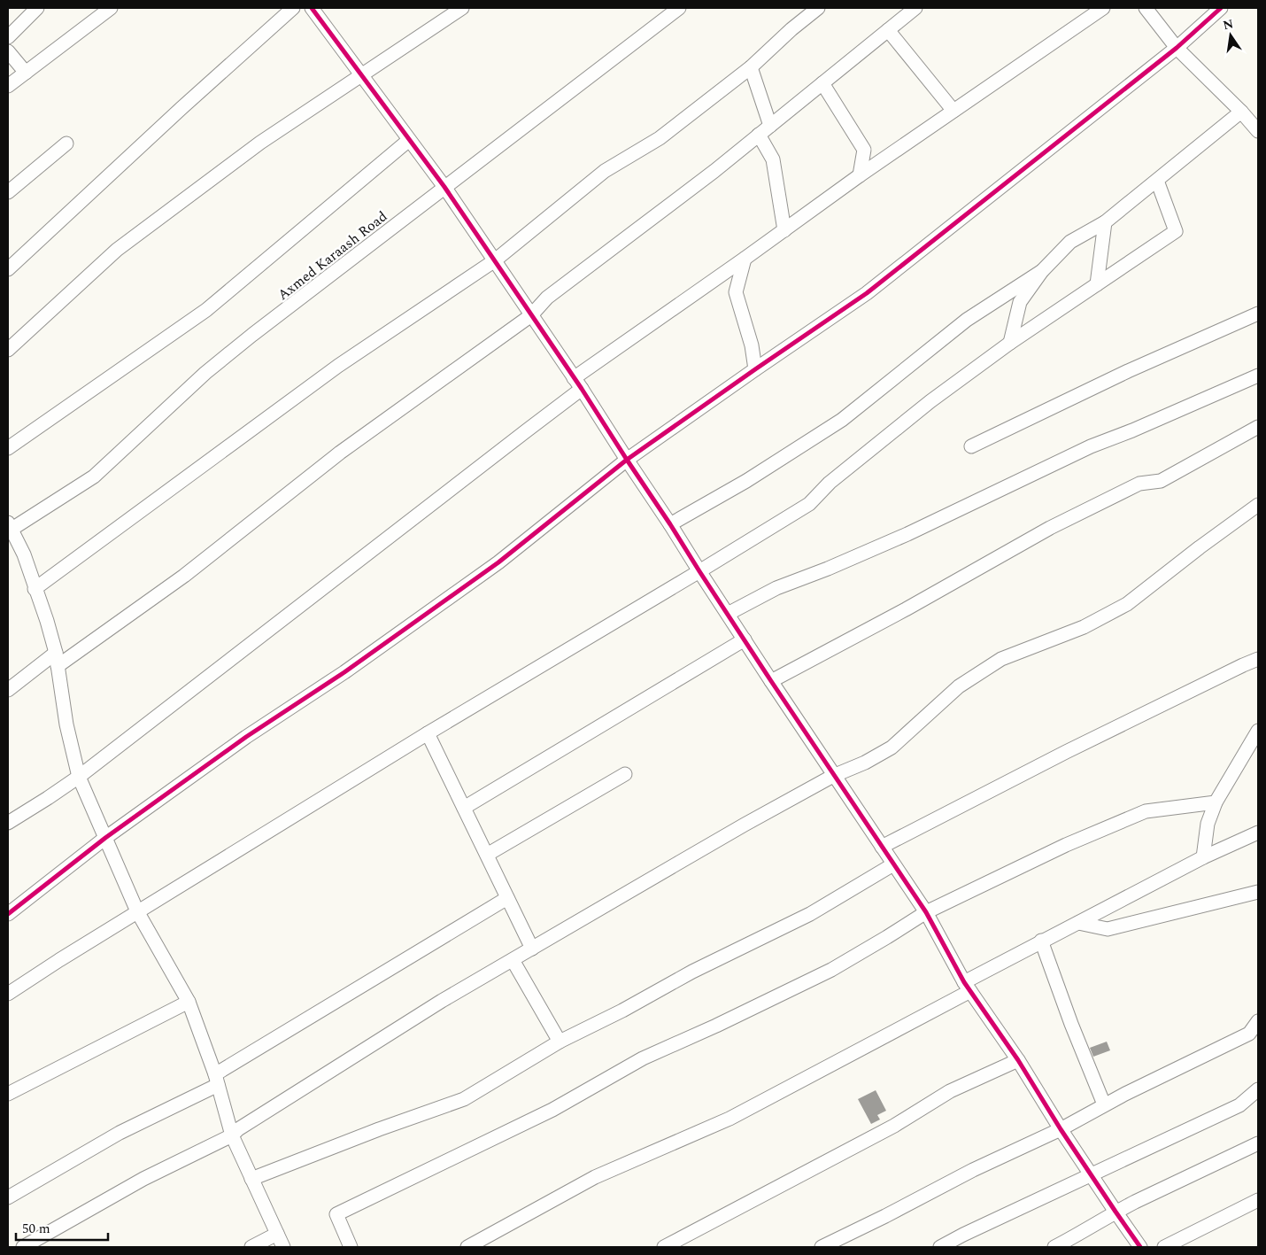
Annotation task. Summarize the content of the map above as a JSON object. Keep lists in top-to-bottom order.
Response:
{
  "streets": {
    "street": ["Axmed Karaash Road"]
  },
  "scale_bar": "50 m",
  "north": "top"
}
